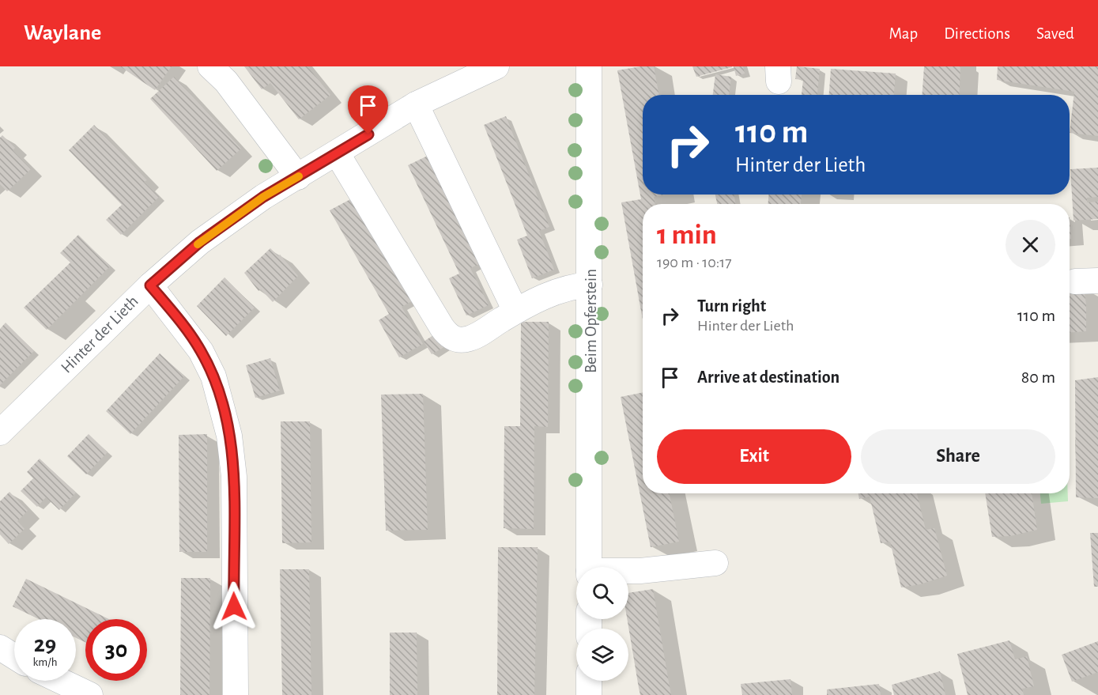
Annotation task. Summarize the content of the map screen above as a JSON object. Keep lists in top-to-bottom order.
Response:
{
  "streets": {
    "street": ["Beim Opferstein", "Hinter der Lieth"]
  },
  "page": {
    "header": "Waylane",
    "nav": ["Map", "Directions", "Saved"],
    "turn": ["110 m", "Hinter der Lieth"],
    "heading": ["1 min", "190 m · 10:17"],
    "list": [
      {
        "name": "Turn right",
        "note": "Hinter der Lieth",
        "value": "110 m"
      },
      {
        "name": "Arrive at destination",
        "value": "80 m"
      }
    ],
    "buttons": ["Exit", "Share"],
    "speed": "29 km/h",
    "limit": "30"
  }
}
